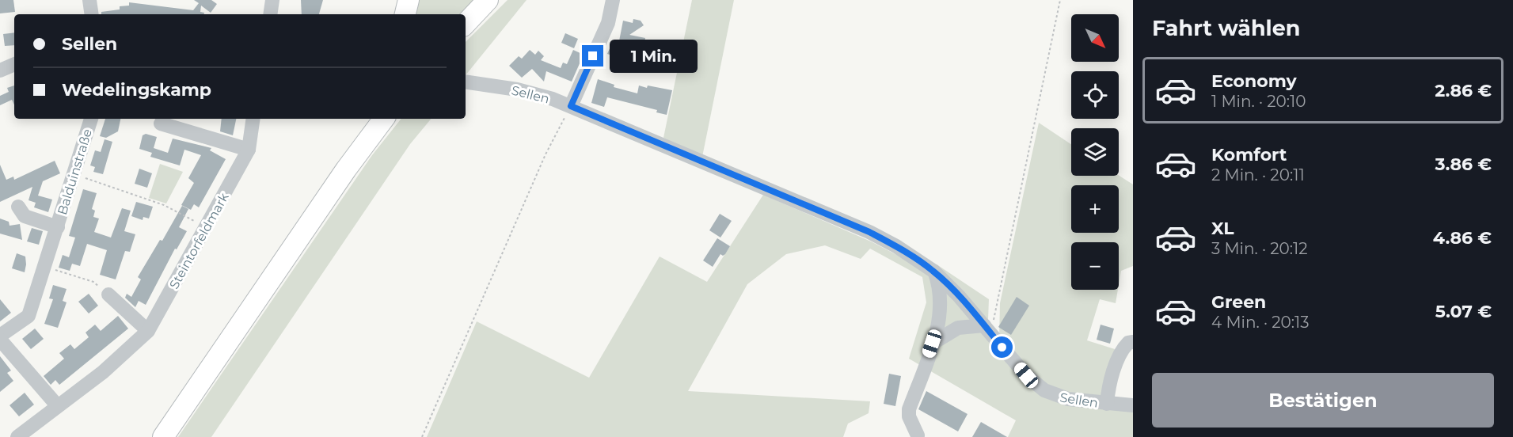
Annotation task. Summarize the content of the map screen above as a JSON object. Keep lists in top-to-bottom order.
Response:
{
  "streets": {
    "street": ["Sellen", "Balduinstraße", "Steintorfeldmark"]
  },
  "north": "bottom right",
  "page": {
    "heading": "Fahrt wählen",
    "map_buttons": ["+", "−"],
    "banner": ["Sellen", "Wedelingskamp"],
    "bubble": "1 Min.",
    "list": [
      {
        "name": "Economy",
        "note": "1 Min. · 20:10",
        "value": "2.86 €"
      },
      {
        "name": "Komfort",
        "note": "2 Min. · 20:11",
        "value": "3.86 €"
      },
      {
        "name": "XL",
        "note": "3 Min. · 20:12",
        "value": "4.86 €"
      },
      {
        "name": "Green",
        "note": "4 Min. · 20:13",
        "value": "5.07 €"
      }
    ],
    "buttons": "Bestätigen"
  }
}
